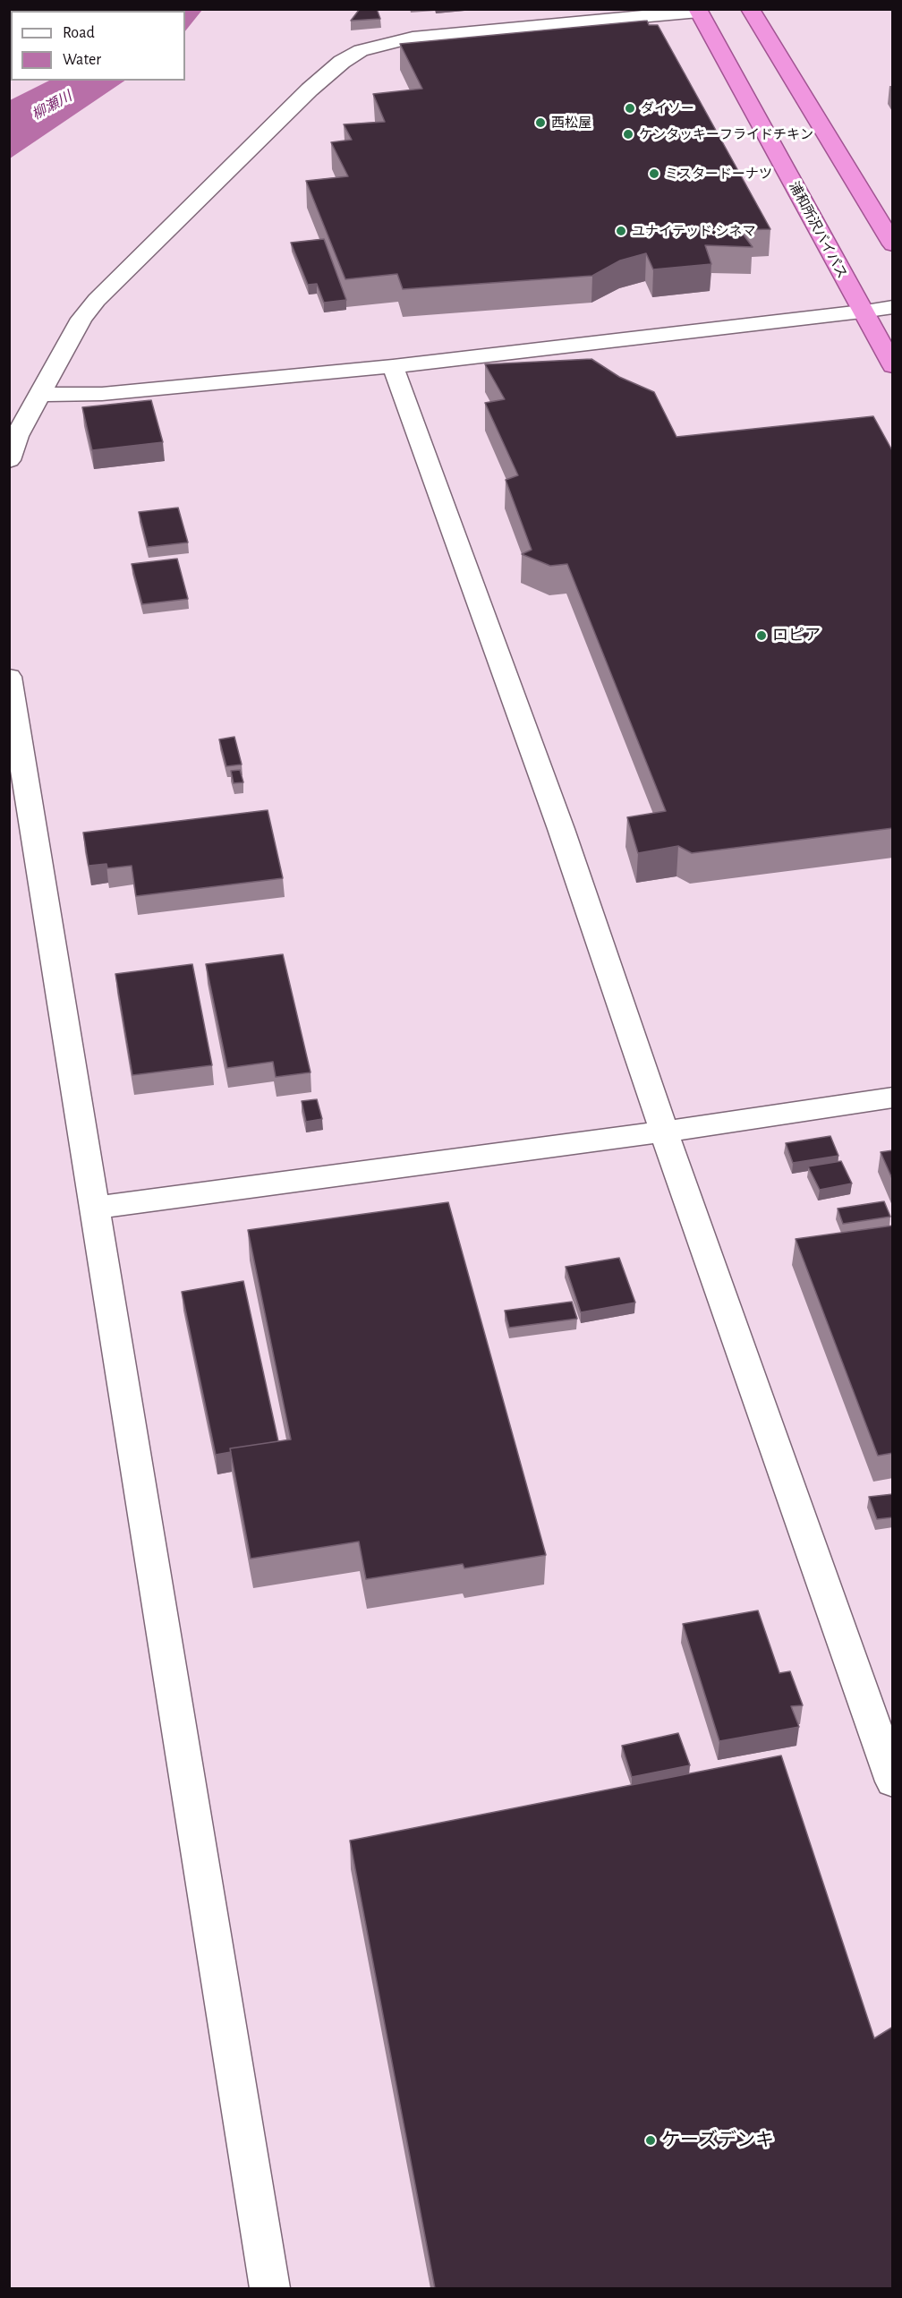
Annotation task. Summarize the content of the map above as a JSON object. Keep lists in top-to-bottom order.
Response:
{
  "streets": {
    "highway": ["浦和所沢バイパス"]
  },
  "water": ["柳瀬川"],
  "places": [
    "ダイソー",
    "西松屋",
    "ケンタッキーフライドチキン",
    "ミスタードーナツ",
    "ユナイテッド·シネマ",
    "ロピア",
    "ケーズデンキ"
  ],
  "legend": ["Road", "Water"]
}
